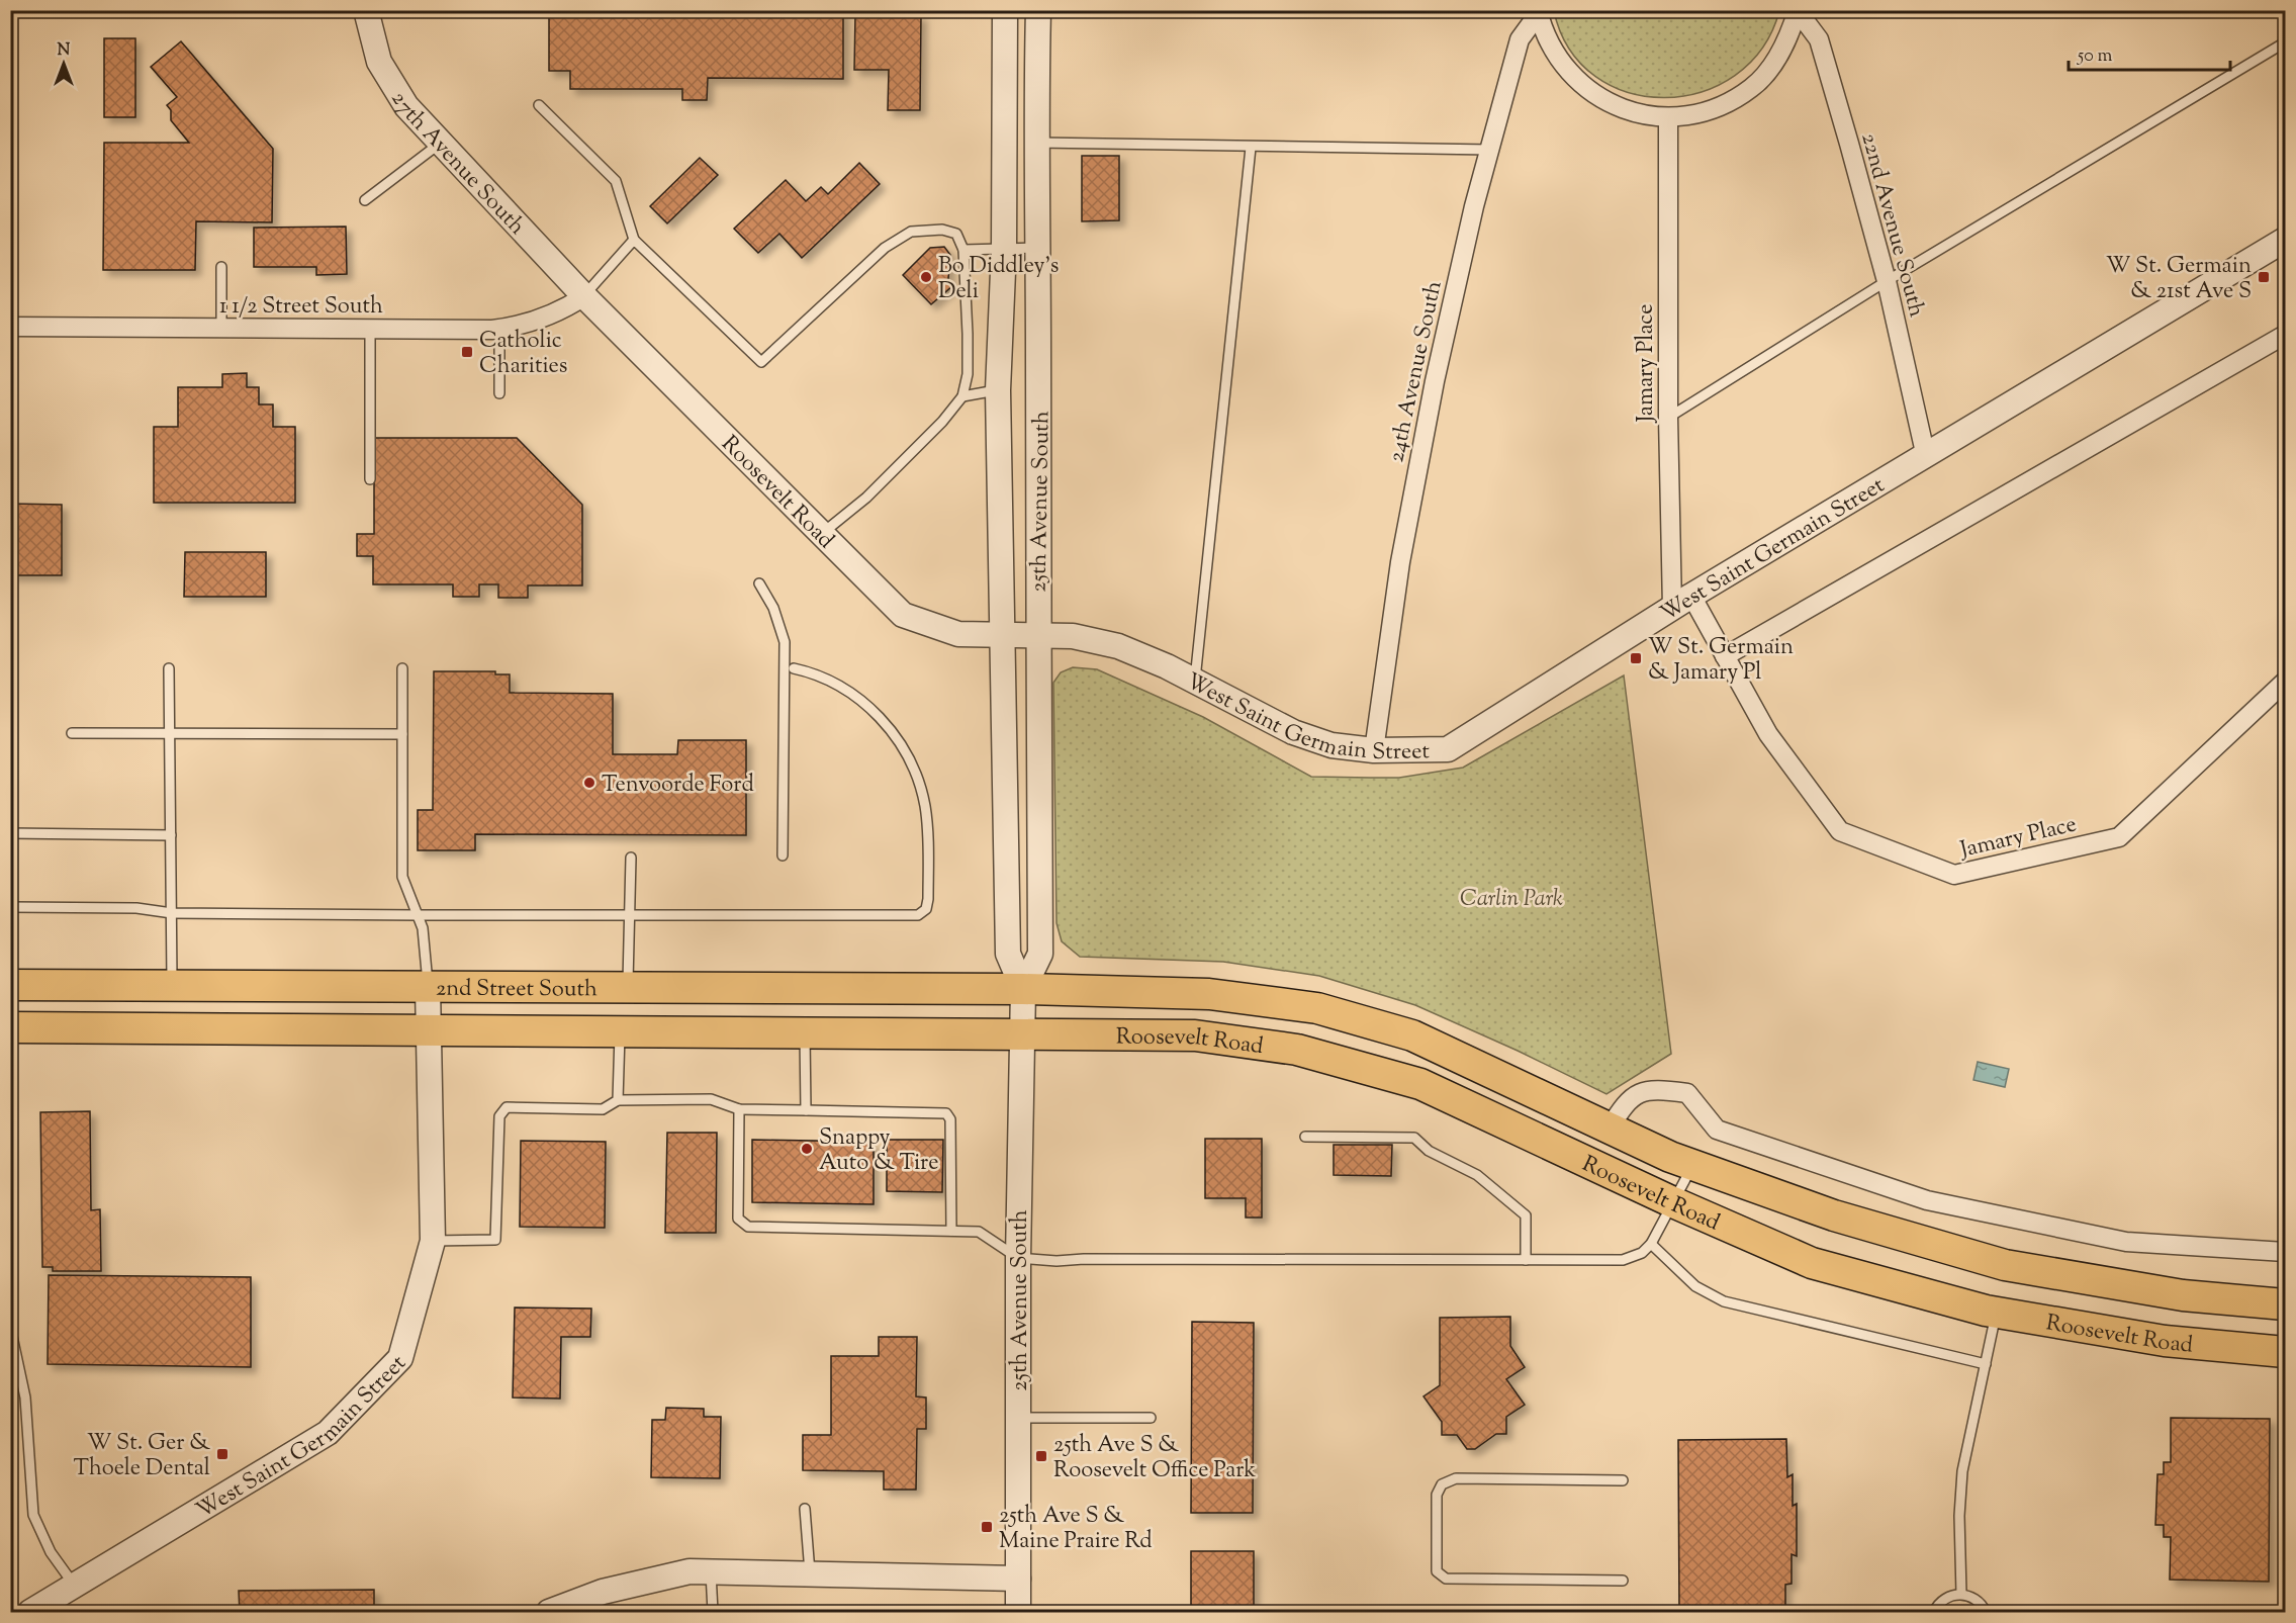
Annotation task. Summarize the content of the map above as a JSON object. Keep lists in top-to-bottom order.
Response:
{
  "streets": {
    "main road": ["Roosevelt Road", "2nd Street South"],
    "street": [
      "27th Avenue South",
      "22nd Avenue South",
      "1 1/2 Street South",
      "Jamary Place",
      "24th Avenue South",
      "25th Avenue South",
      "West Saint Germain Street"
    ]
  },
  "crossings": [
    ["27th Avenue South", "1 1/2 Street South"],
    ["27th Avenue South", "Roosevelt Road"],
    ["22nd Avenue South", "West Saint Germain Street"],
    ["1 1/2 Street South", "Roosevelt Road"],
    ["Jamary Place", "West Saint Germain Street"],
    ["24th Avenue South", "West Saint Germain Street"],
    ["Roosevelt Road", "25th Avenue South"],
    ["Roosevelt Road", "West Saint Germain Street"],
    ["Roosevelt Road", "2nd Street South"],
    ["25th Avenue South", "West Saint Germain Street"],
    ["25th Avenue South", "2nd Street South"],
    ["West Saint Germain Street", "2nd Street South"]
  ],
  "parks": ["Carlin Park"],
  "places": {
    "other": ["Bo Diddley's Deli", "Tenvoorde Ford", "Snappy Auto & Tire"],
    "transit": [
      "W St. Germain & 21st Ave S",
      "Catholic Charities",
      "W St. Germain & Jamary Pl",
      "W St. Ger & Thoele Dental",
      "25th Ave S & Roosevelt Office Park",
      "25th Ave S & Maine Praire Rd"
    ]
  },
  "scale_bar": "50 m",
  "north": "top"
}
